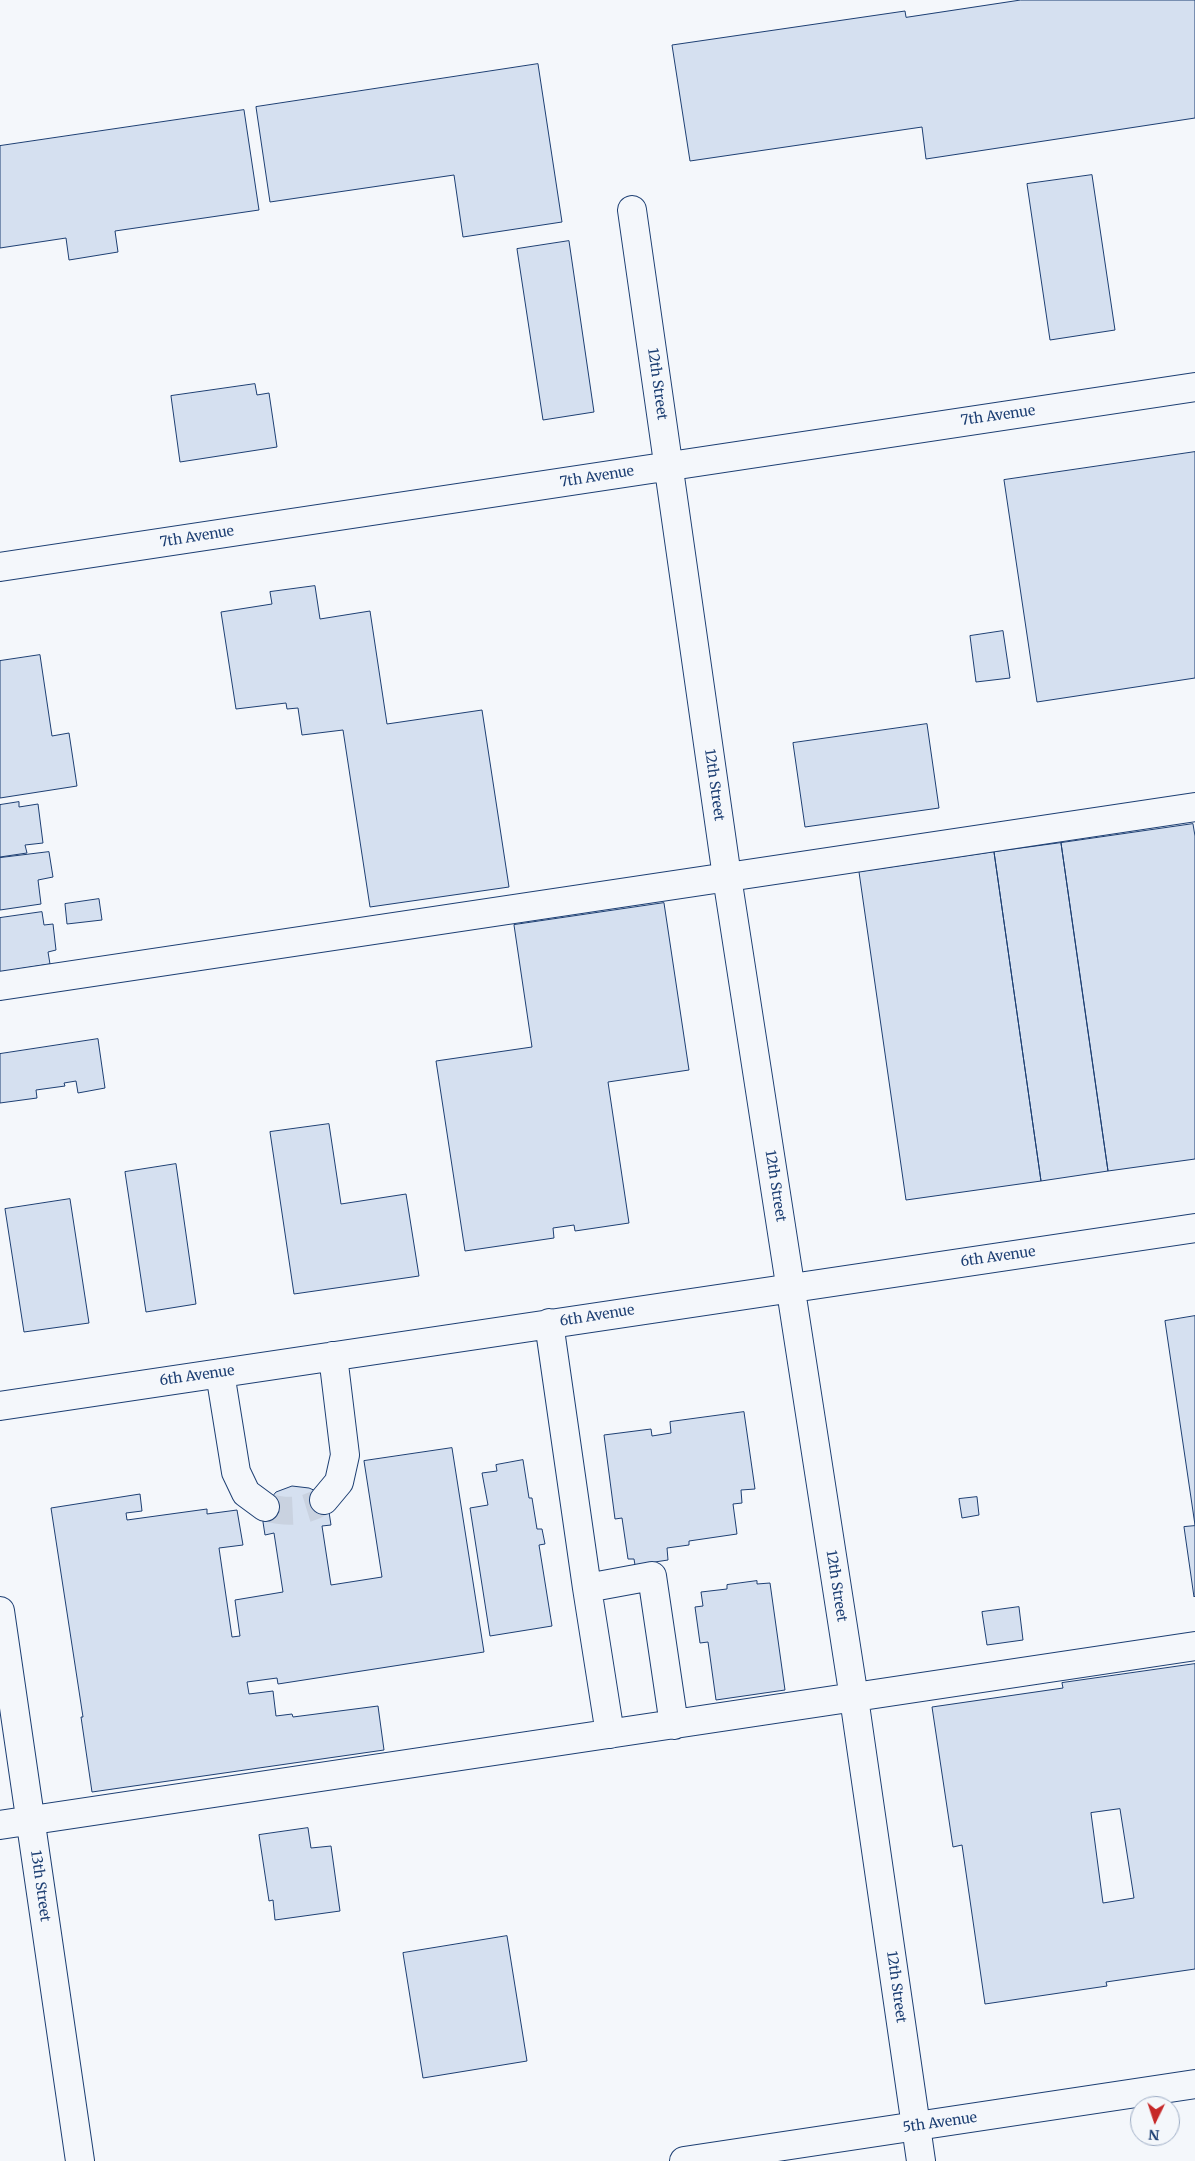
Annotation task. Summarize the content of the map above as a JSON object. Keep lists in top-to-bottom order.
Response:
{
  "streets": {
    "street": [
      "12th Street",
      "7th Avenue",
      "6th Avenue",
      "13th Street",
      "5th Avenue"
    ]
  },
  "crossings": [
    ["12th Street", "7th Avenue"],
    ["12th Street", "6th Avenue"],
    ["12th Street", "5th Avenue"]
  ],
  "north": "bottom"
}
